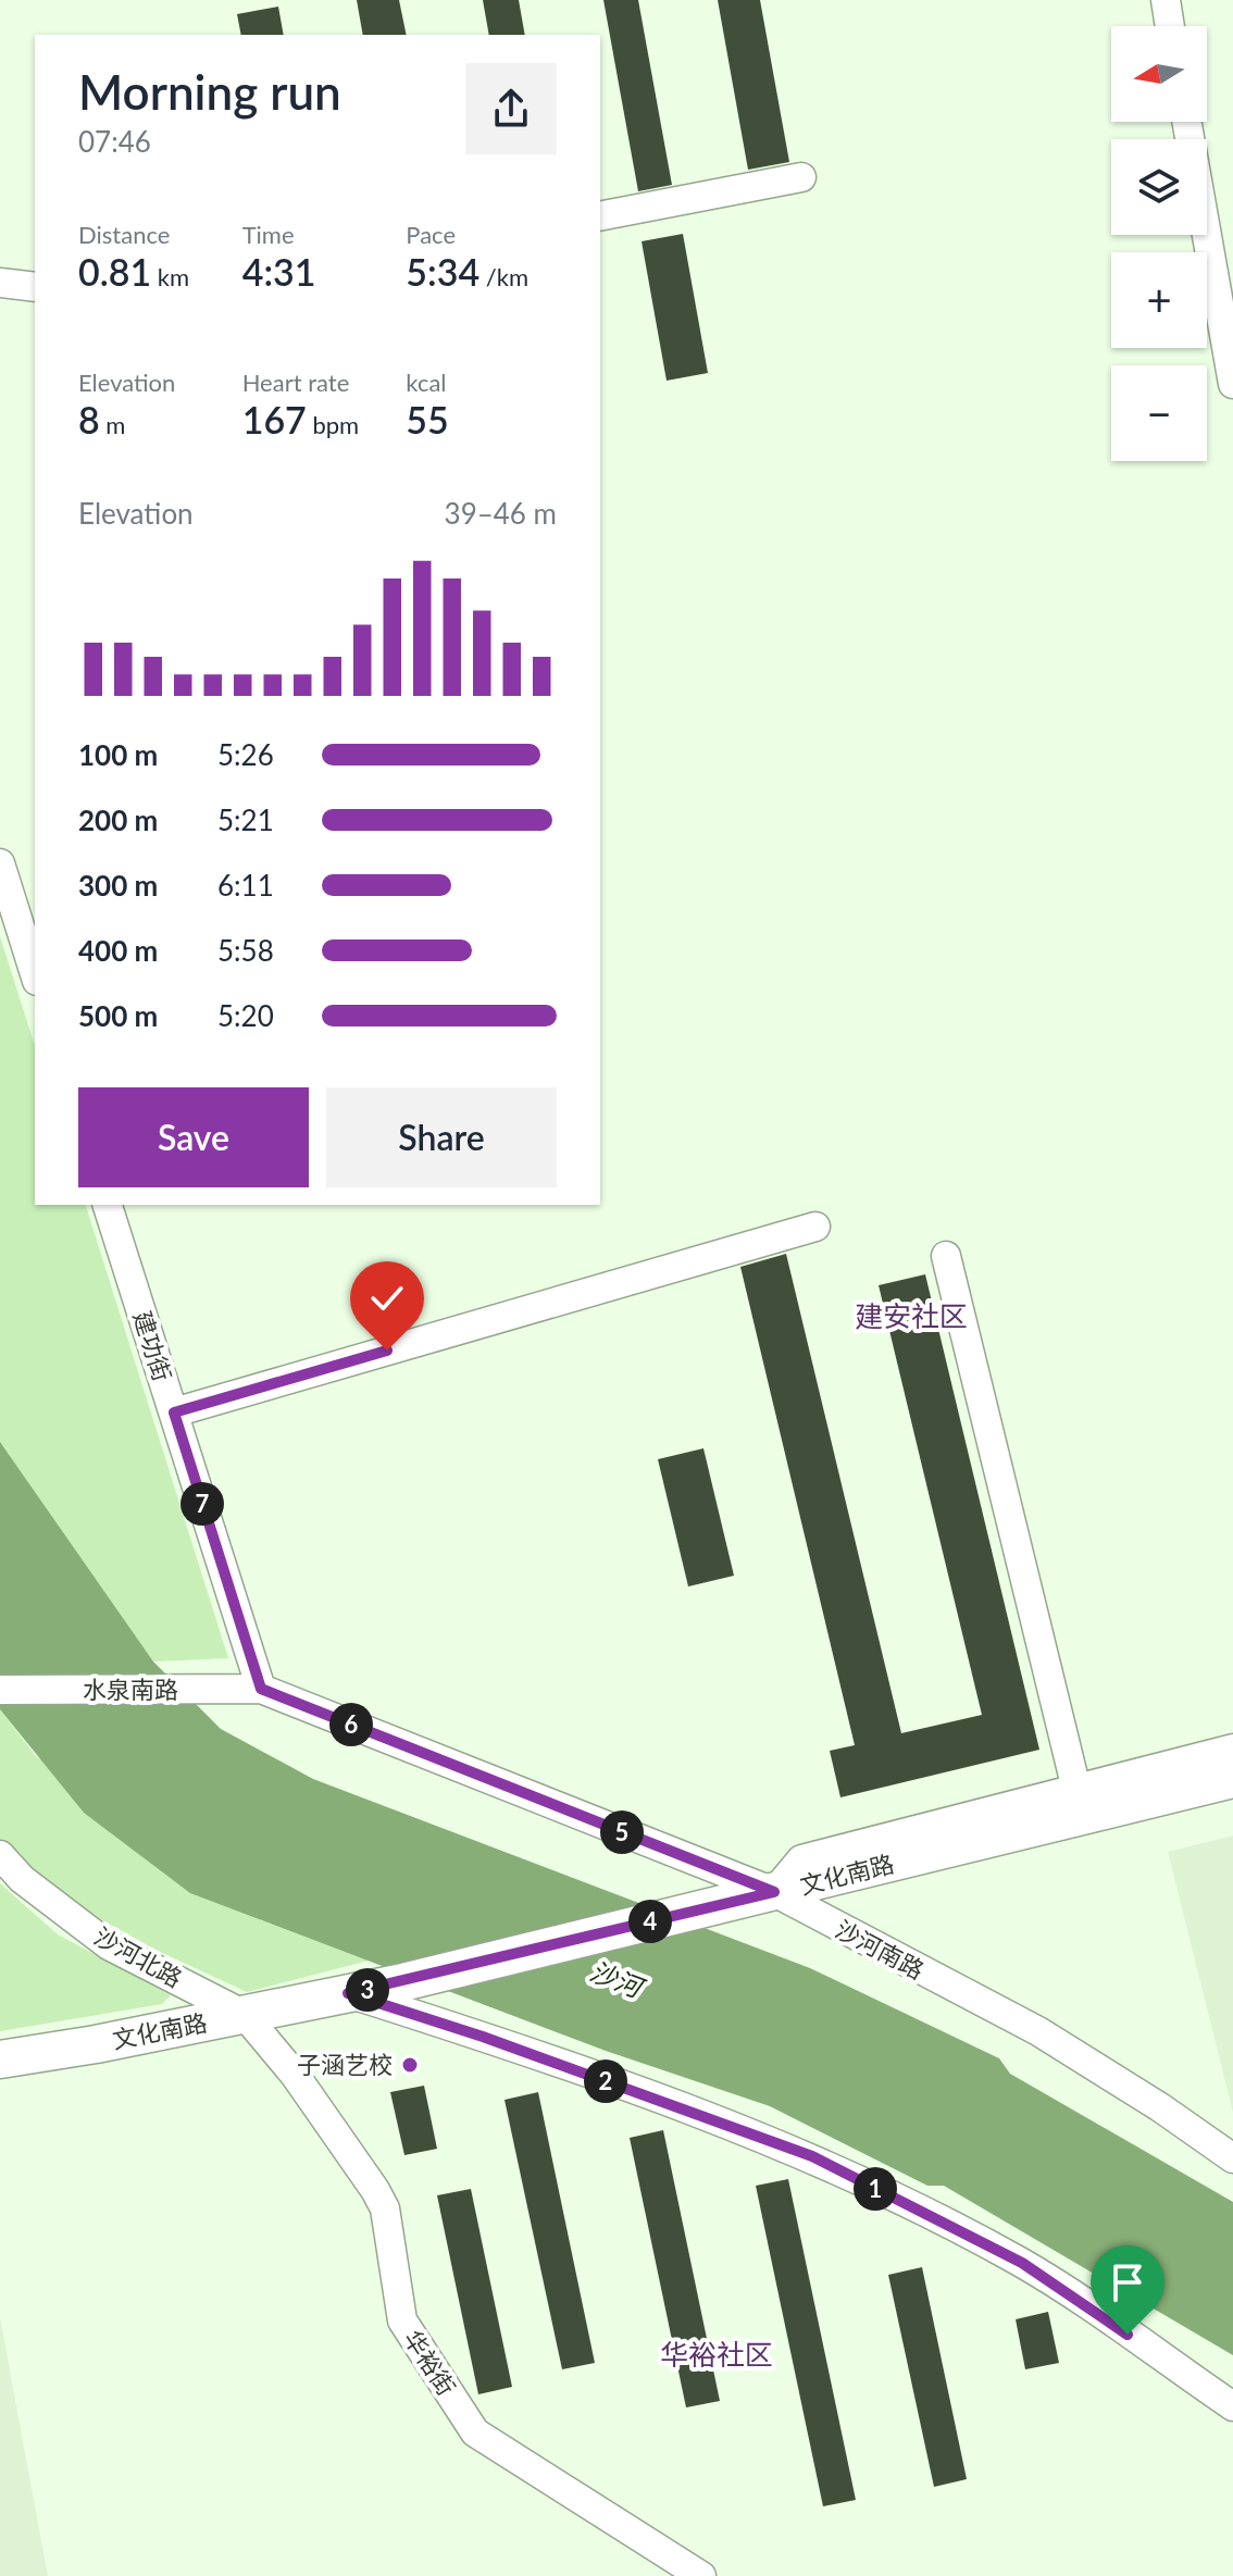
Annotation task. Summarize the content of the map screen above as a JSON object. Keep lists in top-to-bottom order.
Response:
{
  "streets": {
    "main road": ["文化南路"],
    "street": [
      "建功街",
      "水泉南路",
      "沙河南路",
      "沙河北路",
      "华裕街"
    ]
  },
  "crossings": [
    ["建功街", "水泉南路"],
    ["建功街", "沙河南路"],
    ["水泉南路", "沙河南路"],
    ["文化南路", "沙河南路"],
    ["文化南路", "沙河北路"],
    ["文化南路", "华裕街"],
    ["沙河北路", "华裕街"]
  ],
  "districts": ["建安社区", "华裕社区"],
  "water": ["沙河"],
  "places": ["子涵艺校"],
  "north": "left",
  "page": {
    "map_buttons": ["+", "−"],
    "heading": ["Morning run", "07:46"],
    "stats": [
      ["Distance", "0.81 km"],
      ["Time", "4:31"],
      ["Pace", "5:34 /km"],
      ["Elevation", "8 m"],
      ["Heart rate", "167 bpm"],
      ["kcal", "55"]
    ],
    "chart": ["Elevation", "39–46 m"],
    "list": [
      {
        "name": "100 m",
        "note": "5:26"
      },
      {
        "name": "200 m",
        "note": "5:21"
      },
      {
        "name": "300 m",
        "note": "6:11"
      },
      {
        "name": "400 m",
        "note": "5:58"
      },
      {
        "name": "500 m",
        "note": "5:20"
      }
    ],
    "buttons": ["Save", "Share"],
    "pins": [
      "7",
      "6",
      "5",
      "4",
      "3",
      "2",
      "1"
    ]
  }
}
